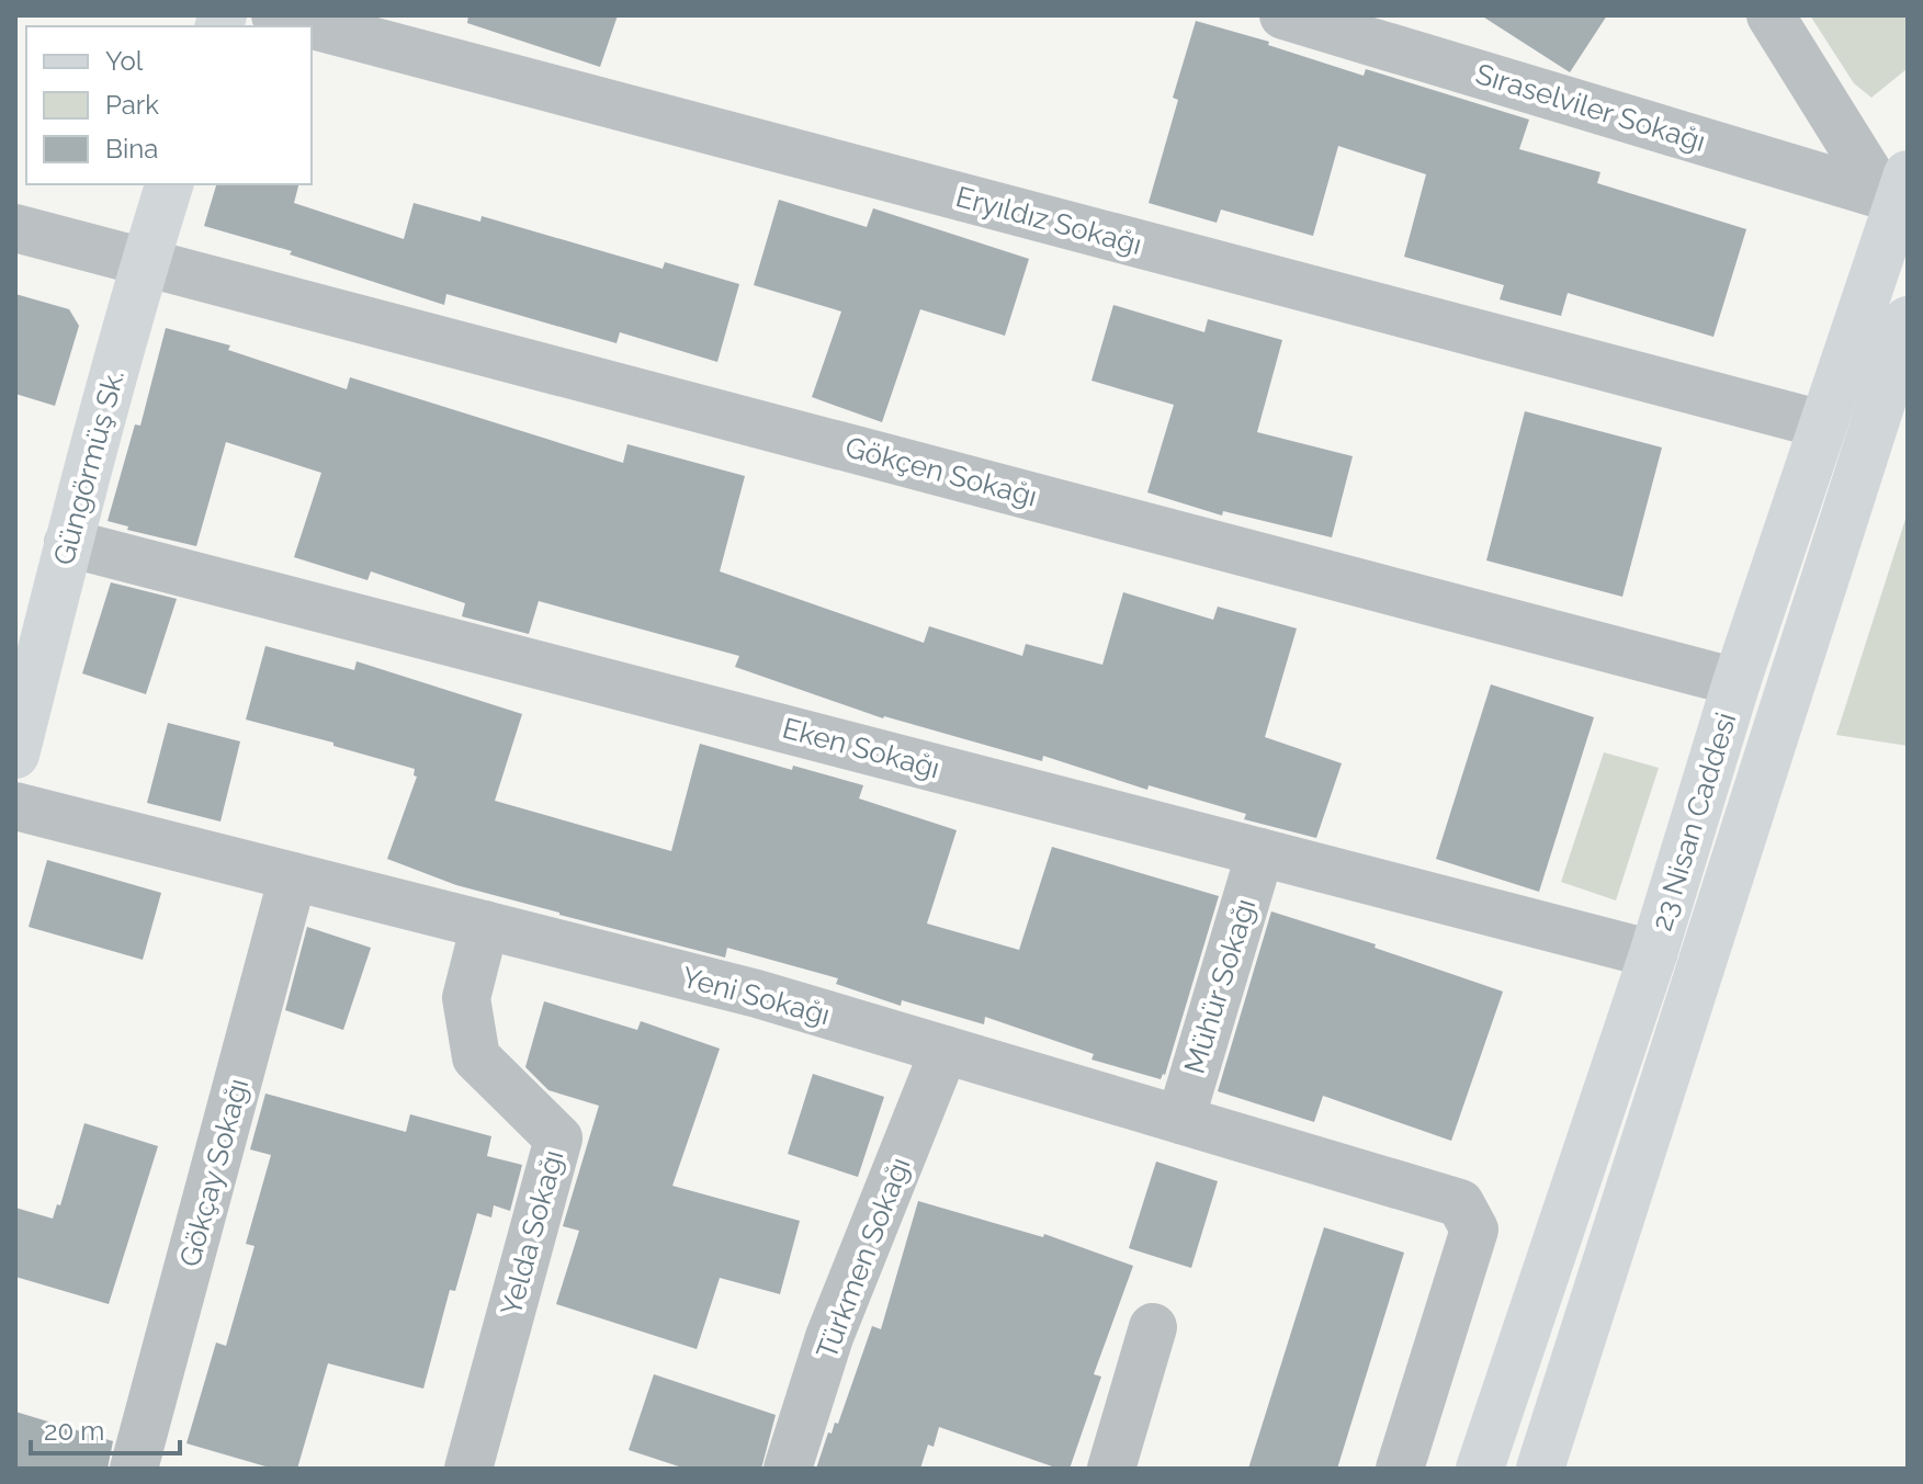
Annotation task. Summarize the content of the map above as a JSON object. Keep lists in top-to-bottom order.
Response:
{
  "streets": {
    "street": [
      "Sıraselviler Sokağı",
      "Eryıldız Sokağı",
      "Güngörmüş Sk.",
      "Gökçen Sokağı",
      "Eken Sokağı",
      "23 Nisan Caddesi",
      "Mühür Sokağı",
      "Yeni Sokağı",
      "Gökçay Sokağı",
      "Yelda Sokağı",
      "Türkmen Sokağı"
    ]
  },
  "crossings": [
    ["Sıraselviler Sokağı", "23 Nisan Caddesi"],
    ["Eryıldız Sokağı", "23 Nisan Caddesi"],
    ["Güngörmüş Sk.", "Gökçen Sokağı"],
    ["Güngörmüş Sk.", "Eken Sokağı"],
    ["Gökçen Sokağı", "23 Nisan Caddesi"],
    ["Eken Sokağı", "23 Nisan Caddesi"],
    ["Eken Sokağı", "Mühür Sokağı"],
    ["Mühür Sokağı", "Yeni Sokağı"],
    ["Yeni Sokağı", "Gökçay Sokağı"],
    ["Yeni Sokağı", "Yelda Sokağı"],
    ["Yeni Sokağı", "Türkmen Sokağı"]
  ],
  "legend": ["Yol", "Park", "Bina"],
  "scale_bar": "20 m"
}
